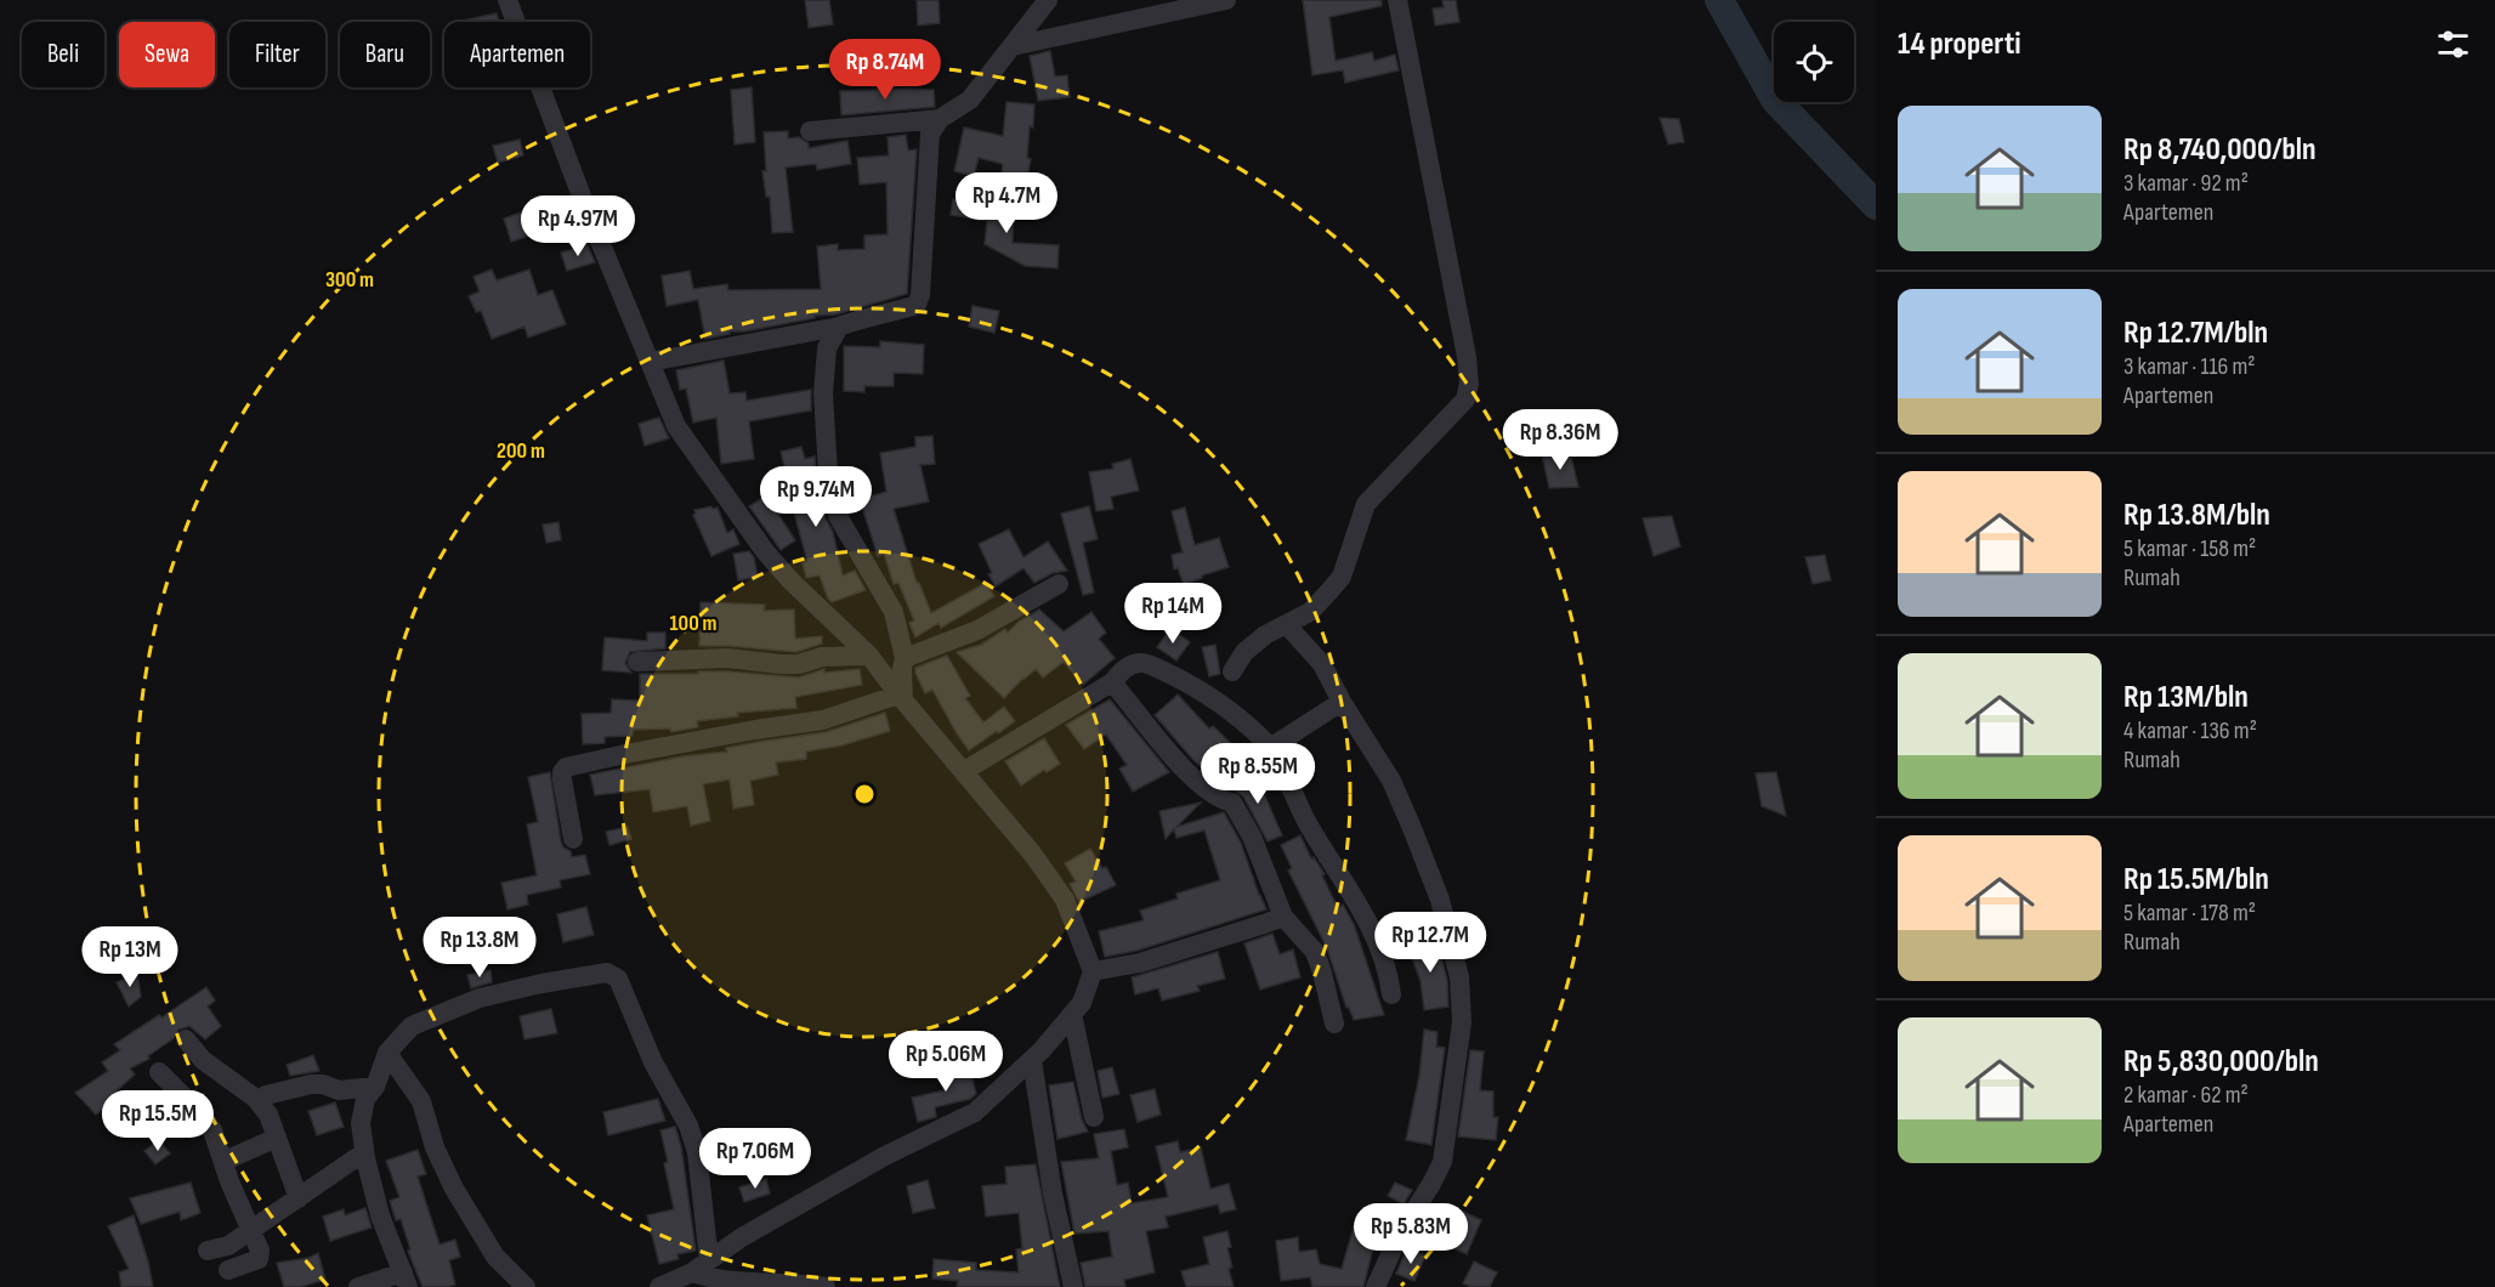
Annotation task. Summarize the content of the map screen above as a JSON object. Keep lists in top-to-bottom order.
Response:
{
  "page": {
    "heading": "14 properti",
    "chip": [
      "Beli",
      "Sewa",
      "Filter",
      "Baru",
      "Apartemen"
    ],
    "price": [
      "Rp 8.74M",
      "Rp 4.7M",
      "Rp 4.97M",
      "Rp 8.36M",
      "Rp 9.74M",
      "Rp 14M",
      "Rp 8.55M",
      "Rp 12.7M",
      "Rp 13.8M",
      "Rp 13M",
      "Rp 5.06M",
      "Rp 15.5M",
      "Rp 7.06M",
      "Rp 5.83M"
    ],
    "list": [
      {
        "name": "Rp 8,740,000/bln",
        "note": "3 kamar · 92 m² · Apartemen"
      },
      {
        "name": "Rp 12.7M/bln",
        "note": "3 kamar · 116 m² · Apartemen"
      },
      {
        "name": "Rp 13.8M/bln",
        "note": "5 kamar · 158 m² · Rumah"
      },
      {
        "name": "Rp 13M/bln",
        "note": "4 kamar · 136 m² · Rumah"
      },
      {
        "name": "Rp 15.5M/bln",
        "note": "5 kamar · 178 m² · Rumah"
      },
      {
        "name": "Rp 5,830,000/bln",
        "note": "2 kamar · 62 m² · Apartemen"
      }
    ]
  },
  "rings": ["300 m", "200 m", "100 m"]
}
